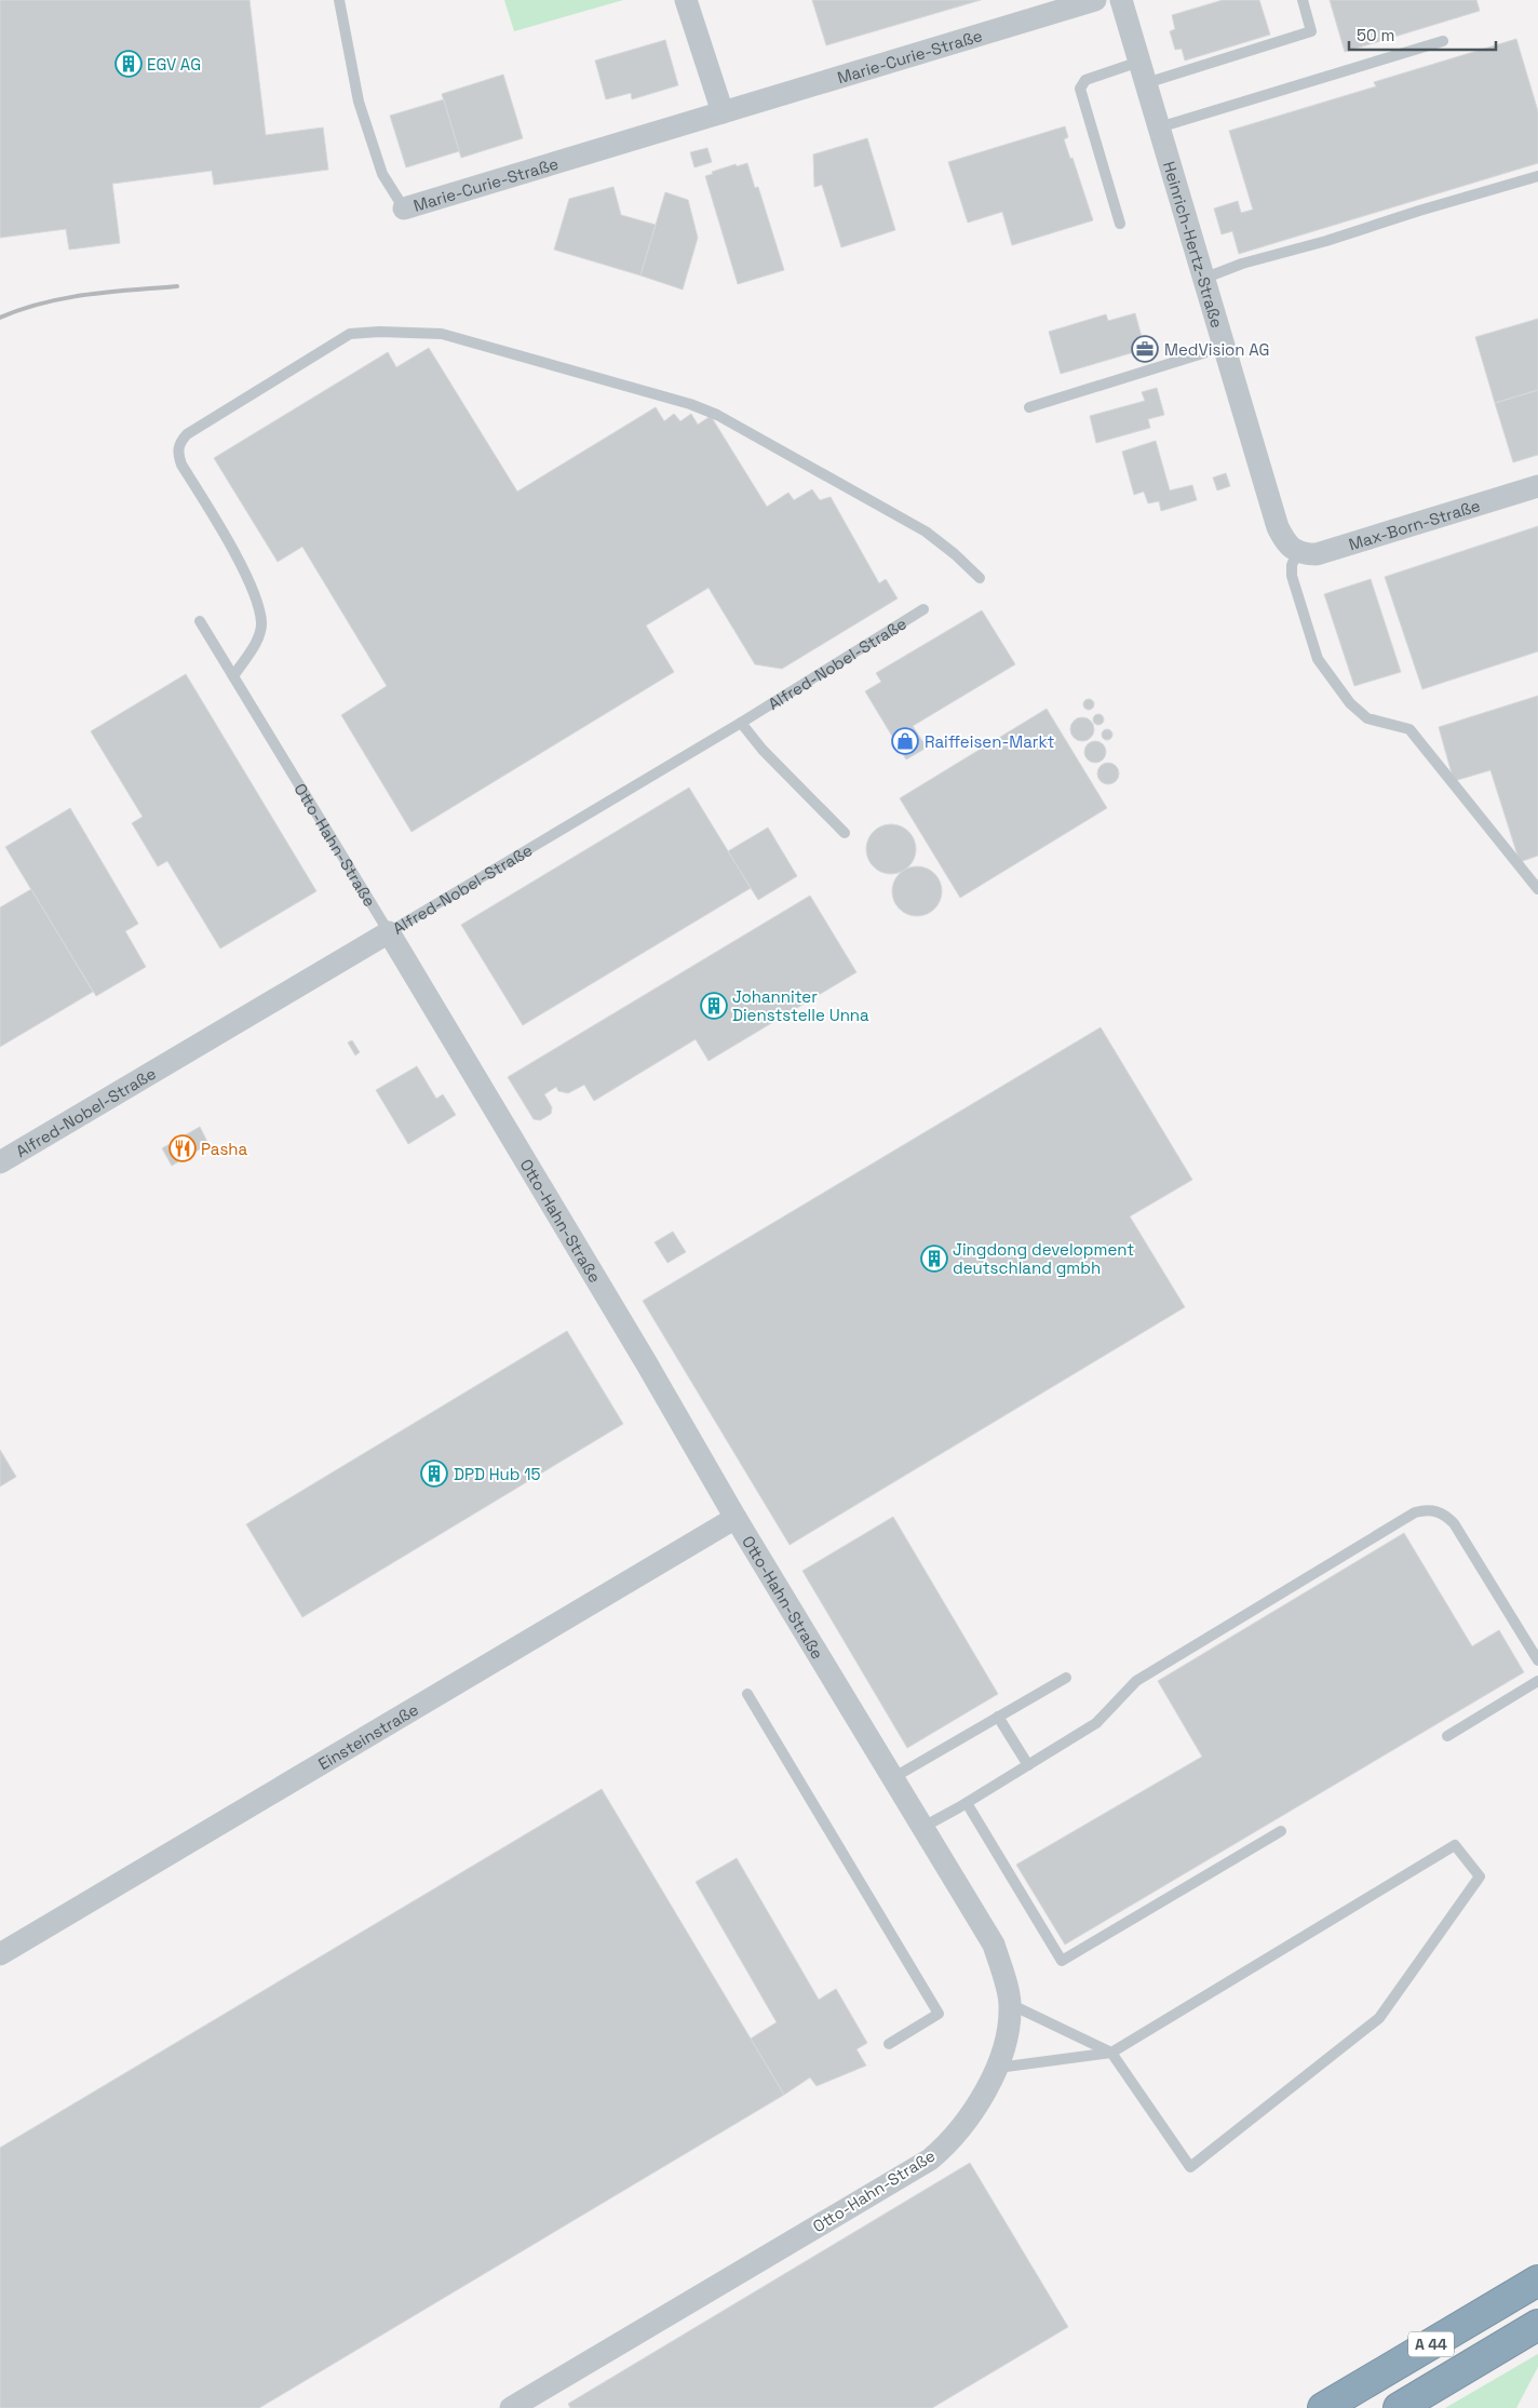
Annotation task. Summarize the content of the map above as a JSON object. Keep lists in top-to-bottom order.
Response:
{
  "streets": {
    "highway": ["A 44"],
    "street": [
      "Marie-Curie-Straße",
      "Heinrich-Hertz-Straße",
      "Max-Born-Straße",
      "Alfred-Nobel-Straße",
      "Otto-Hahn-Straße",
      "Einsteinstraße"
    ]
  },
  "crossings": [
    ["Heinrich-Hertz-Straße", "Max-Born-Straße"],
    ["Alfred-Nobel-Straße", "Otto-Hahn-Straße"],
    ["Otto-Hahn-Straße", "Einsteinstraße"]
  ],
  "places": {
    "building": [
      "EGV AG",
      "Johanniter Dienststelle Unna",
      "Jingdong development deutschland gmbh",
      "DPD Hub 15"
    ],
    "office": ["MedVision AG"],
    "shop": ["Raiffeisen-Markt"],
    "restaurant": ["Pasha"]
  },
  "scale_bar": "50 m"
}
